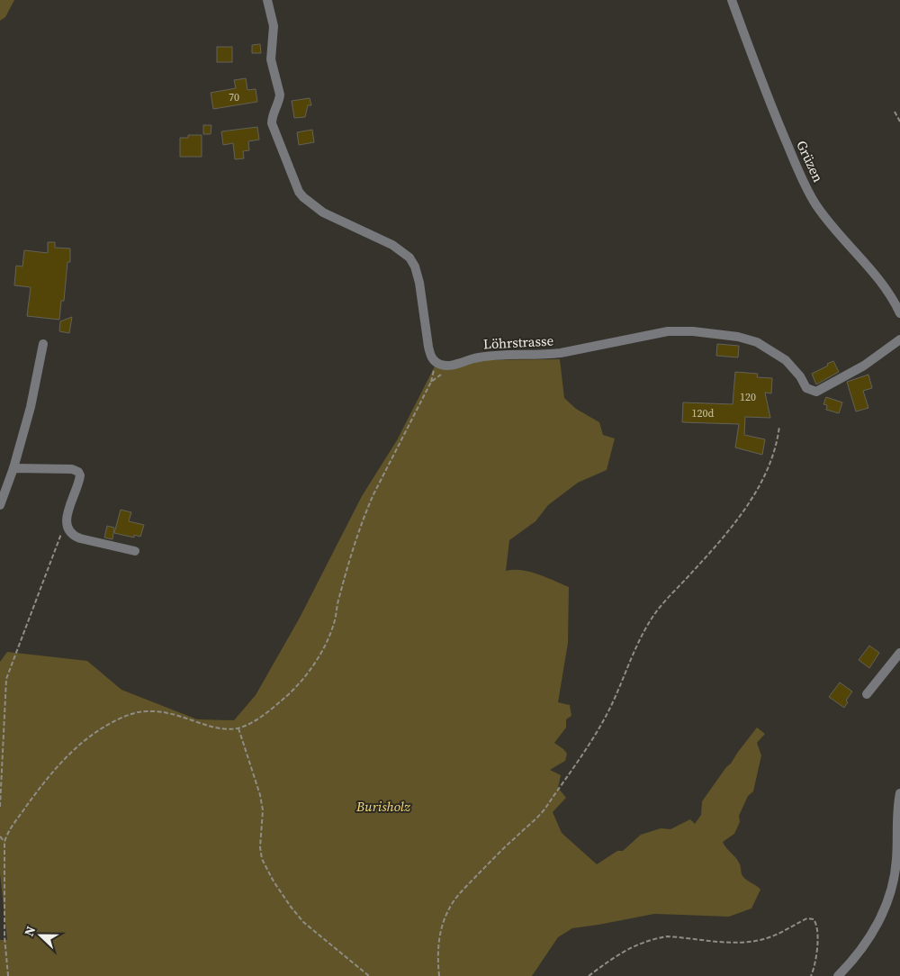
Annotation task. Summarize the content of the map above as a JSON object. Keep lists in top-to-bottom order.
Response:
{
  "streets": {
    "street": ["Grüzen", "Löhrstrasse"]
  },
  "parks": ["Burisholz"],
  "house_numbers": ["70", "120", "120d"],
  "north": "left"
}
